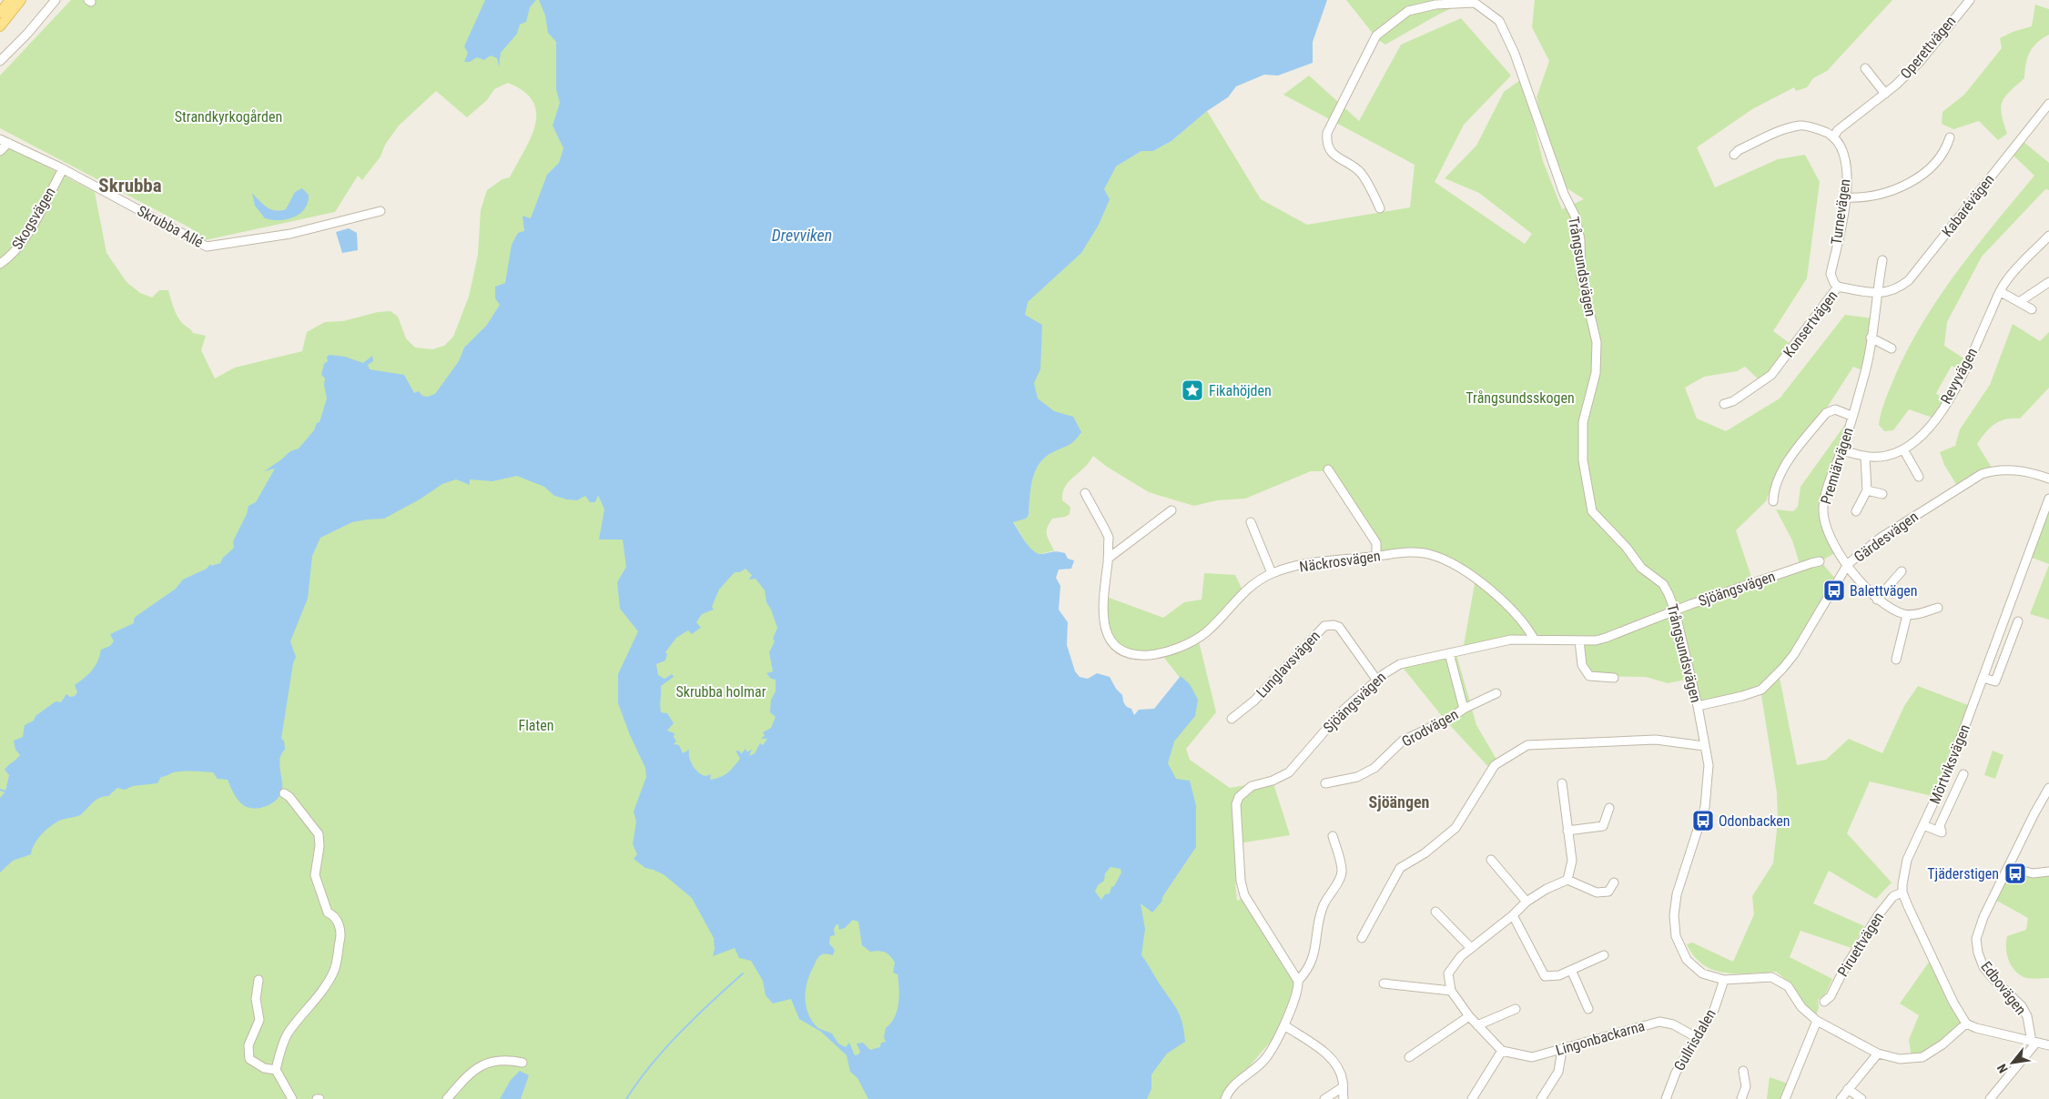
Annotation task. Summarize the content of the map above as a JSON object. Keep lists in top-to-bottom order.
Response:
{
  "streets": {
    "street": [
      "Operettvägen",
      "Kabarévägen",
      "Turnevägen",
      "Skogsvägen",
      "Skrubba Allé",
      "Trångsundsvägen",
      "Konsertvägen",
      "Revyvägen",
      "Premiärvägen",
      "Gärdesvägen",
      "Näckrosvägen",
      "Sjöängsvägen",
      "Lunglavsvägen",
      "Grodvägen",
      "Mörtviksvägen",
      "Piruettvägen",
      "Edbovägen",
      "Lingonbackarna",
      "Gullrisdalen"
    ]
  },
  "crossings": [
    ["Operettvägen", "Turnevägen"],
    ["Kabarévägen", "Konsertvägen"],
    ["Kabarévägen", "Premiärvägen"],
    ["Turnevägen", "Konsertvägen"],
    ["Skogsvägen", "Skrubba Allé"],
    ["Trångsundsvägen", "Gärdesvägen"],
    ["Trångsundsvägen", "Sjöängsvägen"],
    ["Trångsundsvägen", "Gullrisdalen"],
    ["Konsertvägen", "Premiärvägen"],
    ["Revyvägen", "Premiärvägen"],
    ["Premiärvägen", "Gärdesvägen"],
    ["Näckrosvägen", "Sjöängsvägen"],
    ["Sjöängsvägen", "Lunglavsvägen"],
    ["Sjöängsvägen", "Grodvägen"],
    ["Mörtviksvägen", "Piruettvägen"],
    ["Lingonbackarna", "Gullrisdalen"]
  ],
  "districts": ["Skrubba", "Sjöängen"],
  "water": ["Drevviken"],
  "parks": [
    "Strandkyrkogården",
    "Trångsundsskogen",
    "Skrubba holmar",
    "Flaten"
  ],
  "places": {
    "place": ["Fikahöjden"],
    "bus stop": ["Balettvägen", "Odonbacken", "Tjäderstigen"]
  },
  "north": "bottom left"
}
